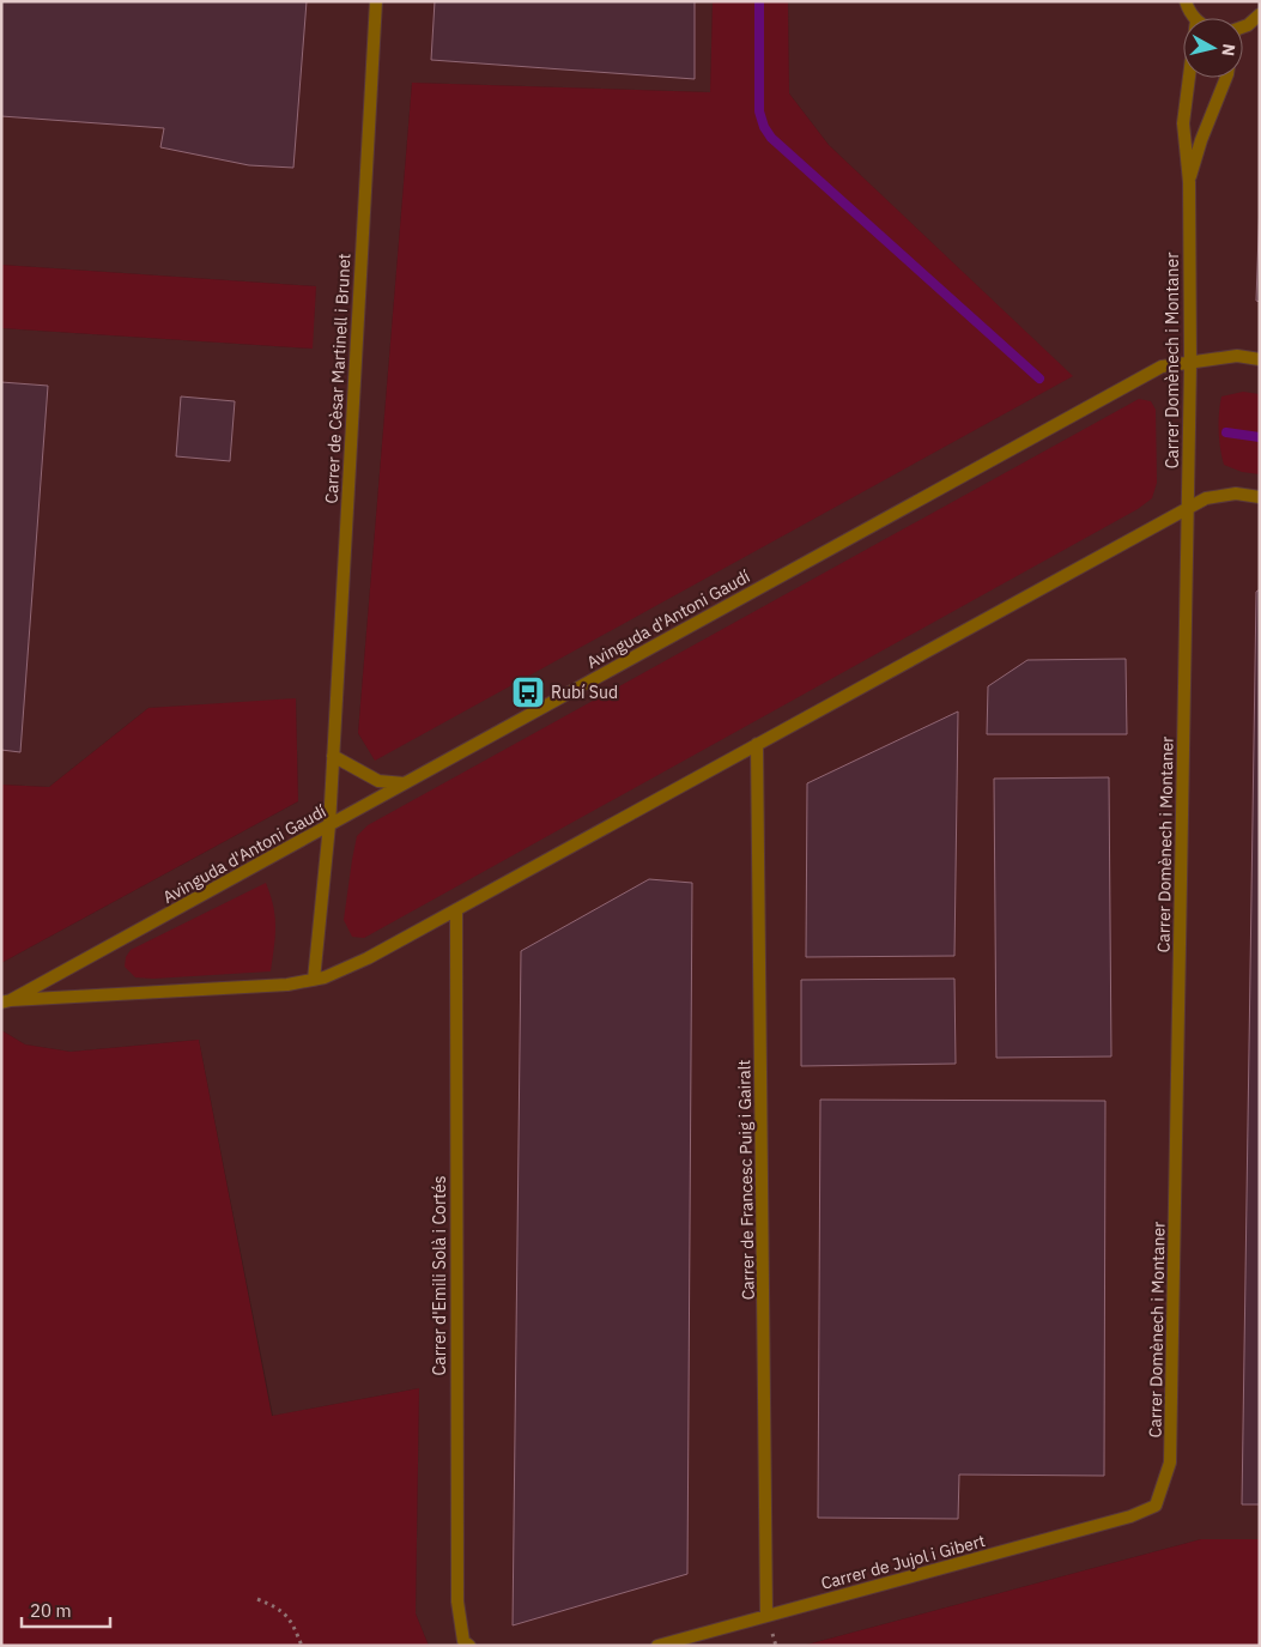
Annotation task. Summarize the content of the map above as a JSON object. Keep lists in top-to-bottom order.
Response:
{
  "streets": {
    "street": [
      "Carrer Domènech i Montaner",
      "Carrer de Cèsar Martinell i Brunet",
      "Avinguda d'Antoni Gaudí",
      "Carrer de Francesc Puig i Gairalt",
      "Carrer d'Emili Solà i Cortés",
      "Carrer de Jujol i Gibert"
    ]
  },
  "crossings": [
    ["Carrer Domènech i Montaner", "Avinguda d'Antoni Gaudí"],
    ["Carrer Domènech i Montaner", "Carrer de Jujol i Gibert"],
    ["Carrer de Cèsar Martinell i Brunet", "Avinguda d'Antoni Gaudí"],
    ["Avinguda d'Antoni Gaudí", "Carrer de Francesc Puig i Gairalt"],
    ["Avinguda d'Antoni Gaudí", "Carrer d'Emili Solà i Cortés"],
    ["Carrer de Francesc Puig i Gairalt", "Carrer de Jujol i Gibert"]
  ],
  "places": {
    "bus stop": ["Rubí Sud"]
  },
  "scale_bar": "20 m",
  "north": "right"
}
